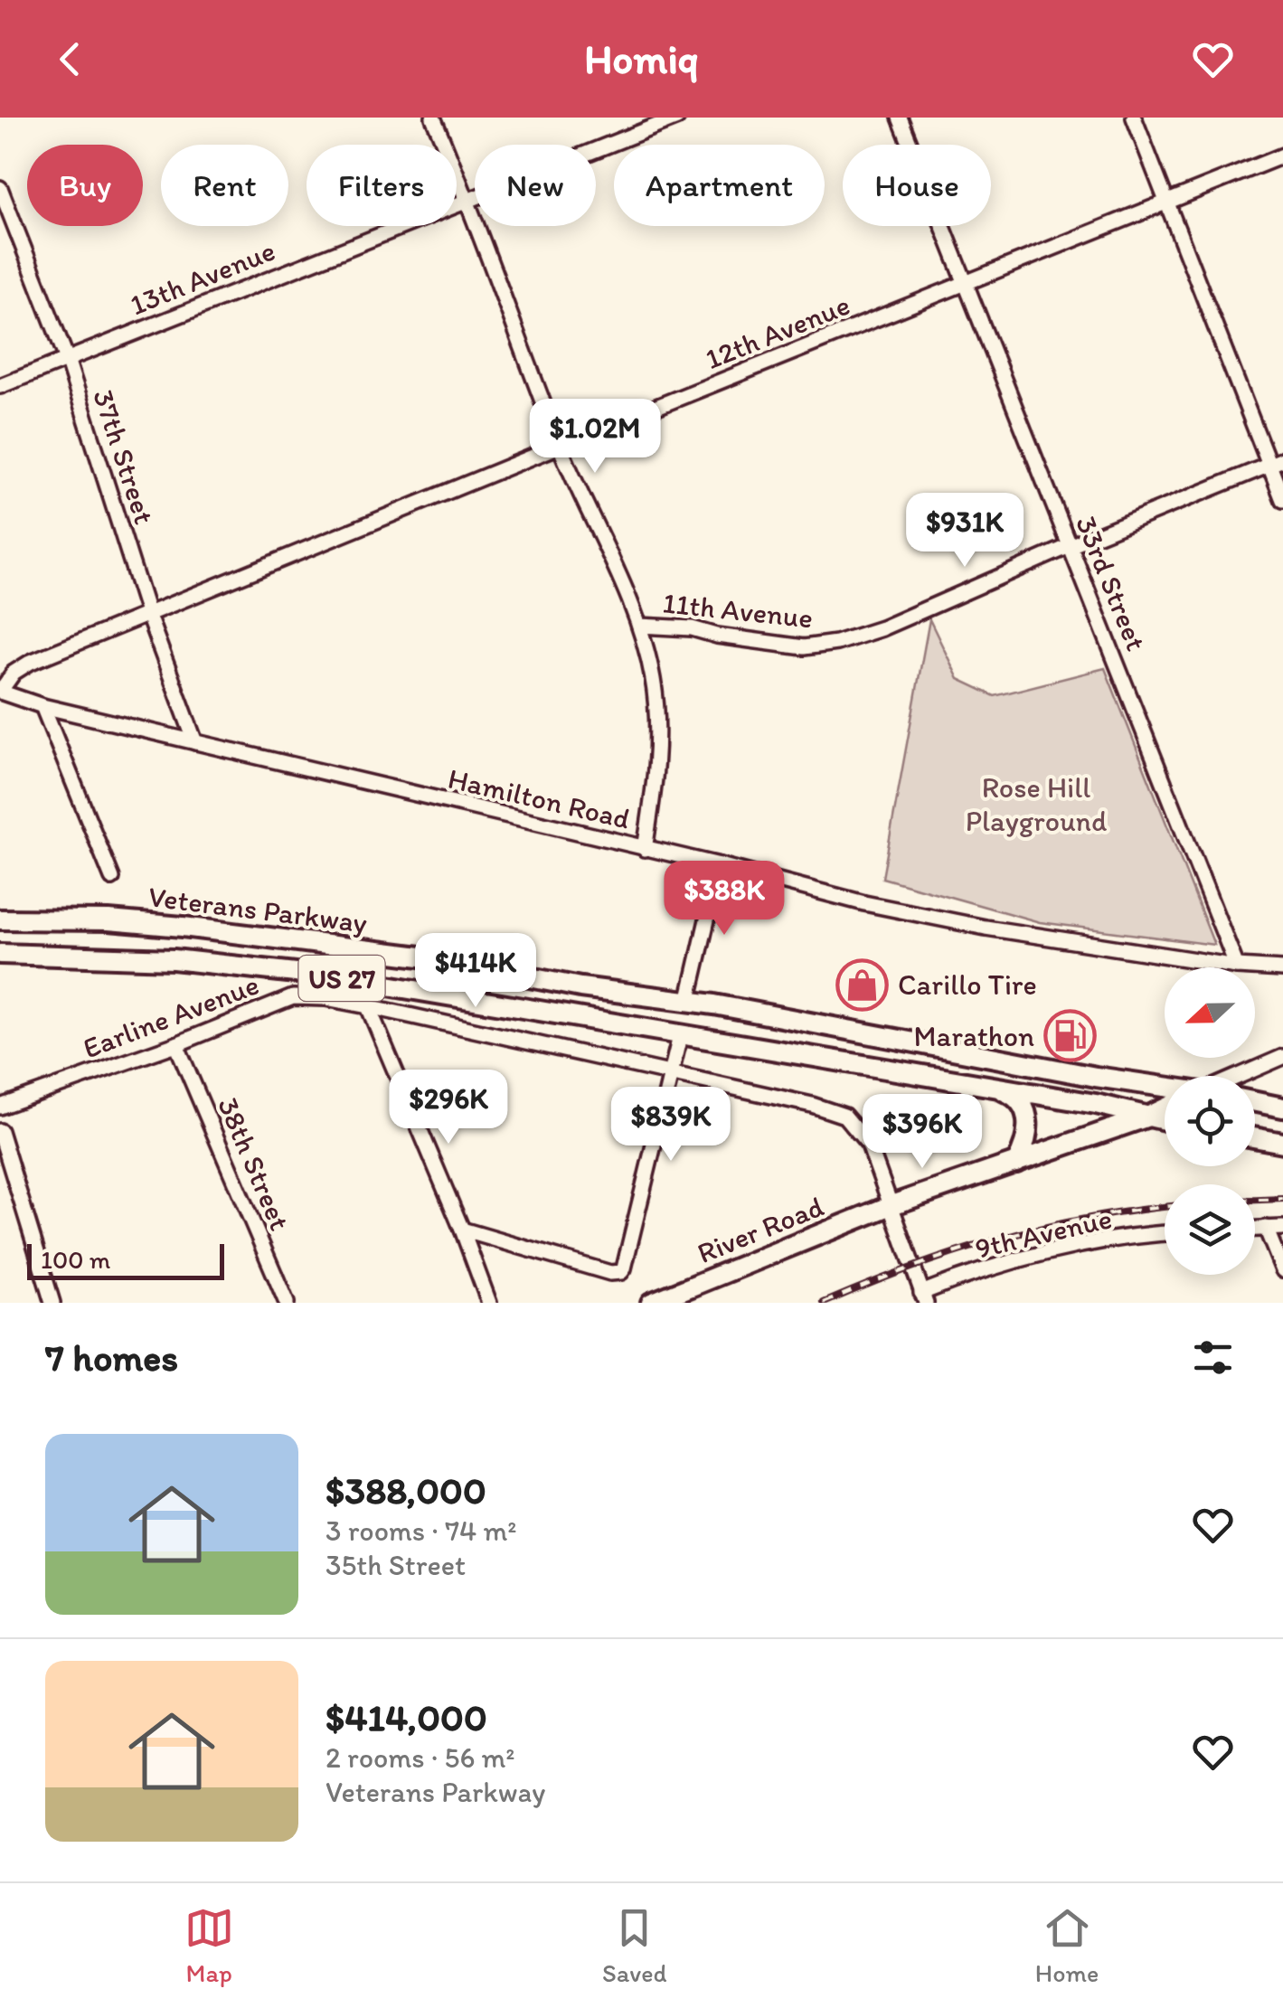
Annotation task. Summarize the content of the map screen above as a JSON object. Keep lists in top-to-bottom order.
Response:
{
  "streets": {
    "main road": ["Veterans Parkway", "US 27", "River Road"],
    "street": [
      "13th Avenue",
      "12th Avenue",
      "37th Street",
      "33rd Street",
      "11th Avenue",
      "Hamilton Road",
      "Earline Avenue",
      "38th Street",
      "9th Avenue"
    ]
  },
  "crossings": [
    ["13th Avenue", "37th Street"],
    ["12th Avenue", "37th Street"],
    ["12th Avenue", "33rd Street"],
    ["12th Avenue", "Hamilton Road"],
    ["37th Street", "Hamilton Road"],
    ["33rd Street", "11th Avenue"],
    ["33rd Street", "Hamilton Road"],
    ["Veterans Parkway", "River Road"],
    ["Earline Avenue", "38th Street"],
    ["Earline Avenue", "River Road"],
    ["Earline Avenue", "9th Avenue"]
  ],
  "parks": ["Rose Hill Playground"],
  "places": {
    "shop": ["Carillo Tire"],
    "fuel station": ["Marathon"]
  },
  "scale_bar": "100 m",
  "north": "left",
  "page": {
    "header": "Homiq",
    "chip": [
      "Buy",
      "Rent",
      "Filters",
      "New",
      "Apartment",
      "House"
    ],
    "price": [
      "$1.02M",
      "$931K",
      "$388K",
      "$414K",
      "$296K",
      "$839K",
      "$396K"
    ],
    "scale": "100 m",
    "heading": "7 homes",
    "list": [
      {
        "name": "$388,000",
        "note": "3 rooms · 74 m² · 35th Street"
      },
      {
        "name": "$414,000",
        "note": "2 rooms · 56 m² · Veterans Parkway"
      }
    ],
    "tabs": ["Map", "Saved", "Home"]
  }
}
